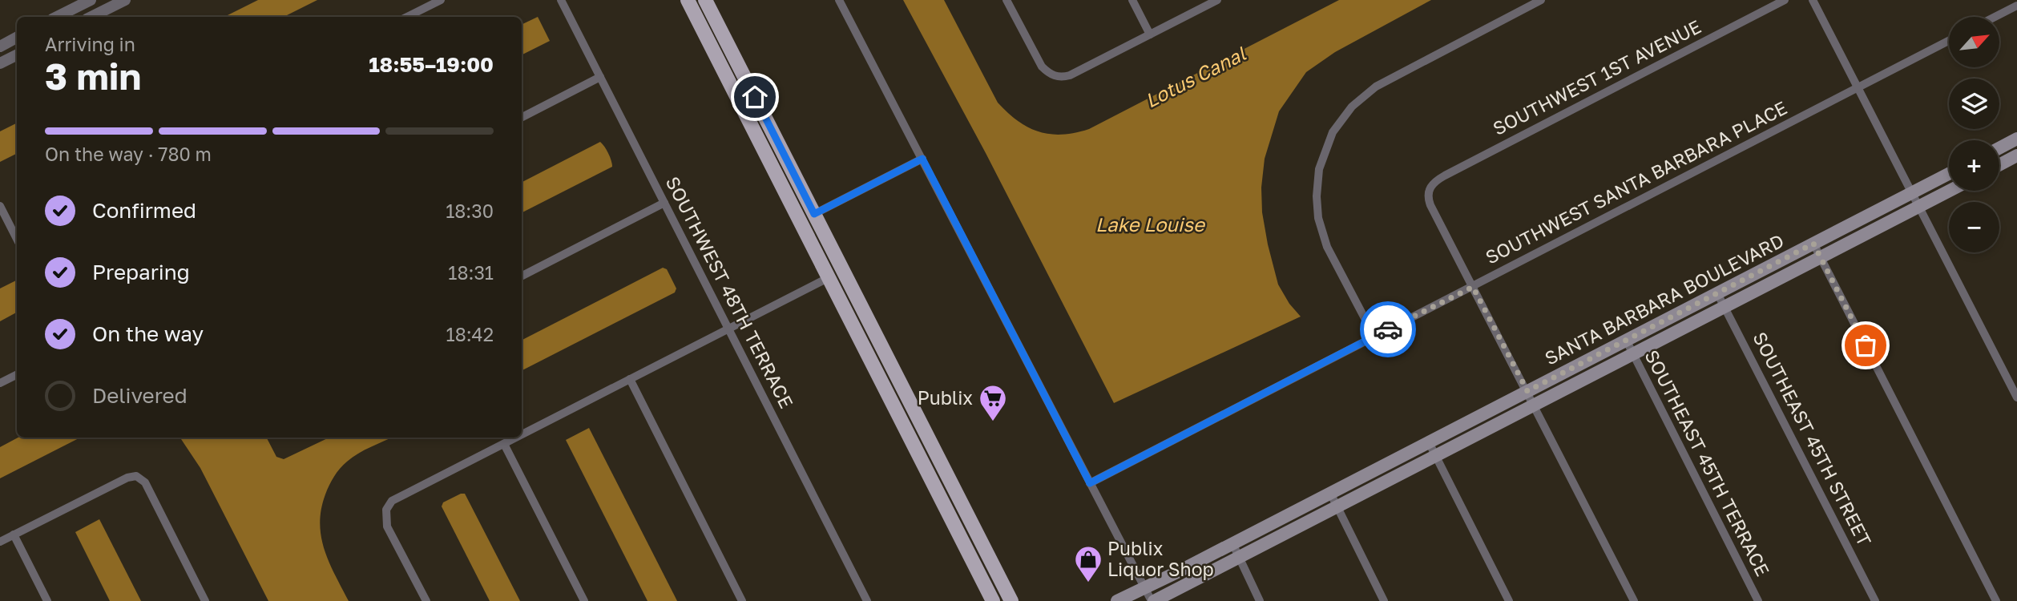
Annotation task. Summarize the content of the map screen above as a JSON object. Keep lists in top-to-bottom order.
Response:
{
  "streets": {
    "main road": ["SANTA BARBARA BOULEVARD"],
    "street": [
      "SOUTHWEST 1ST AVENUE",
      "SOUTHWEST SANTA BARBARA PLACE",
      "SOUTHWEST 48TH TERRACE",
      "SOUTHEAST 45TH STREET",
      "SOUTHEAST 45TH TERRACE"
    ]
  },
  "crossings": [
    ["SOUTHWEST 1ST AVENUE", "SOUTHWEST SANTA BARBARA PLACE"],
    ["SANTA BARBARA BOULEVARD", "SOUTHEAST 45TH STREET"],
    ["SANTA BARBARA BOULEVARD", "SOUTHEAST 45TH TERRACE"]
  ],
  "water": ["Lotus Canal", "Lake Louise"],
  "places": {
    "supermarket": ["Publix"],
    "shop": ["Publix Liquor Shop"]
  },
  "north": "top right",
  "page": {
    "map_buttons": ["+", "−"],
    "heading": ["3 min", "Arriving in", "18:55–19:00"],
    "bar": "On the way · 780 m",
    "list": [
      ["Confirmed", "18:30"],
      ["Preparing", "18:31"],
      ["On the way", "18:42"],
      "Delivered"
    ]
  }
}
